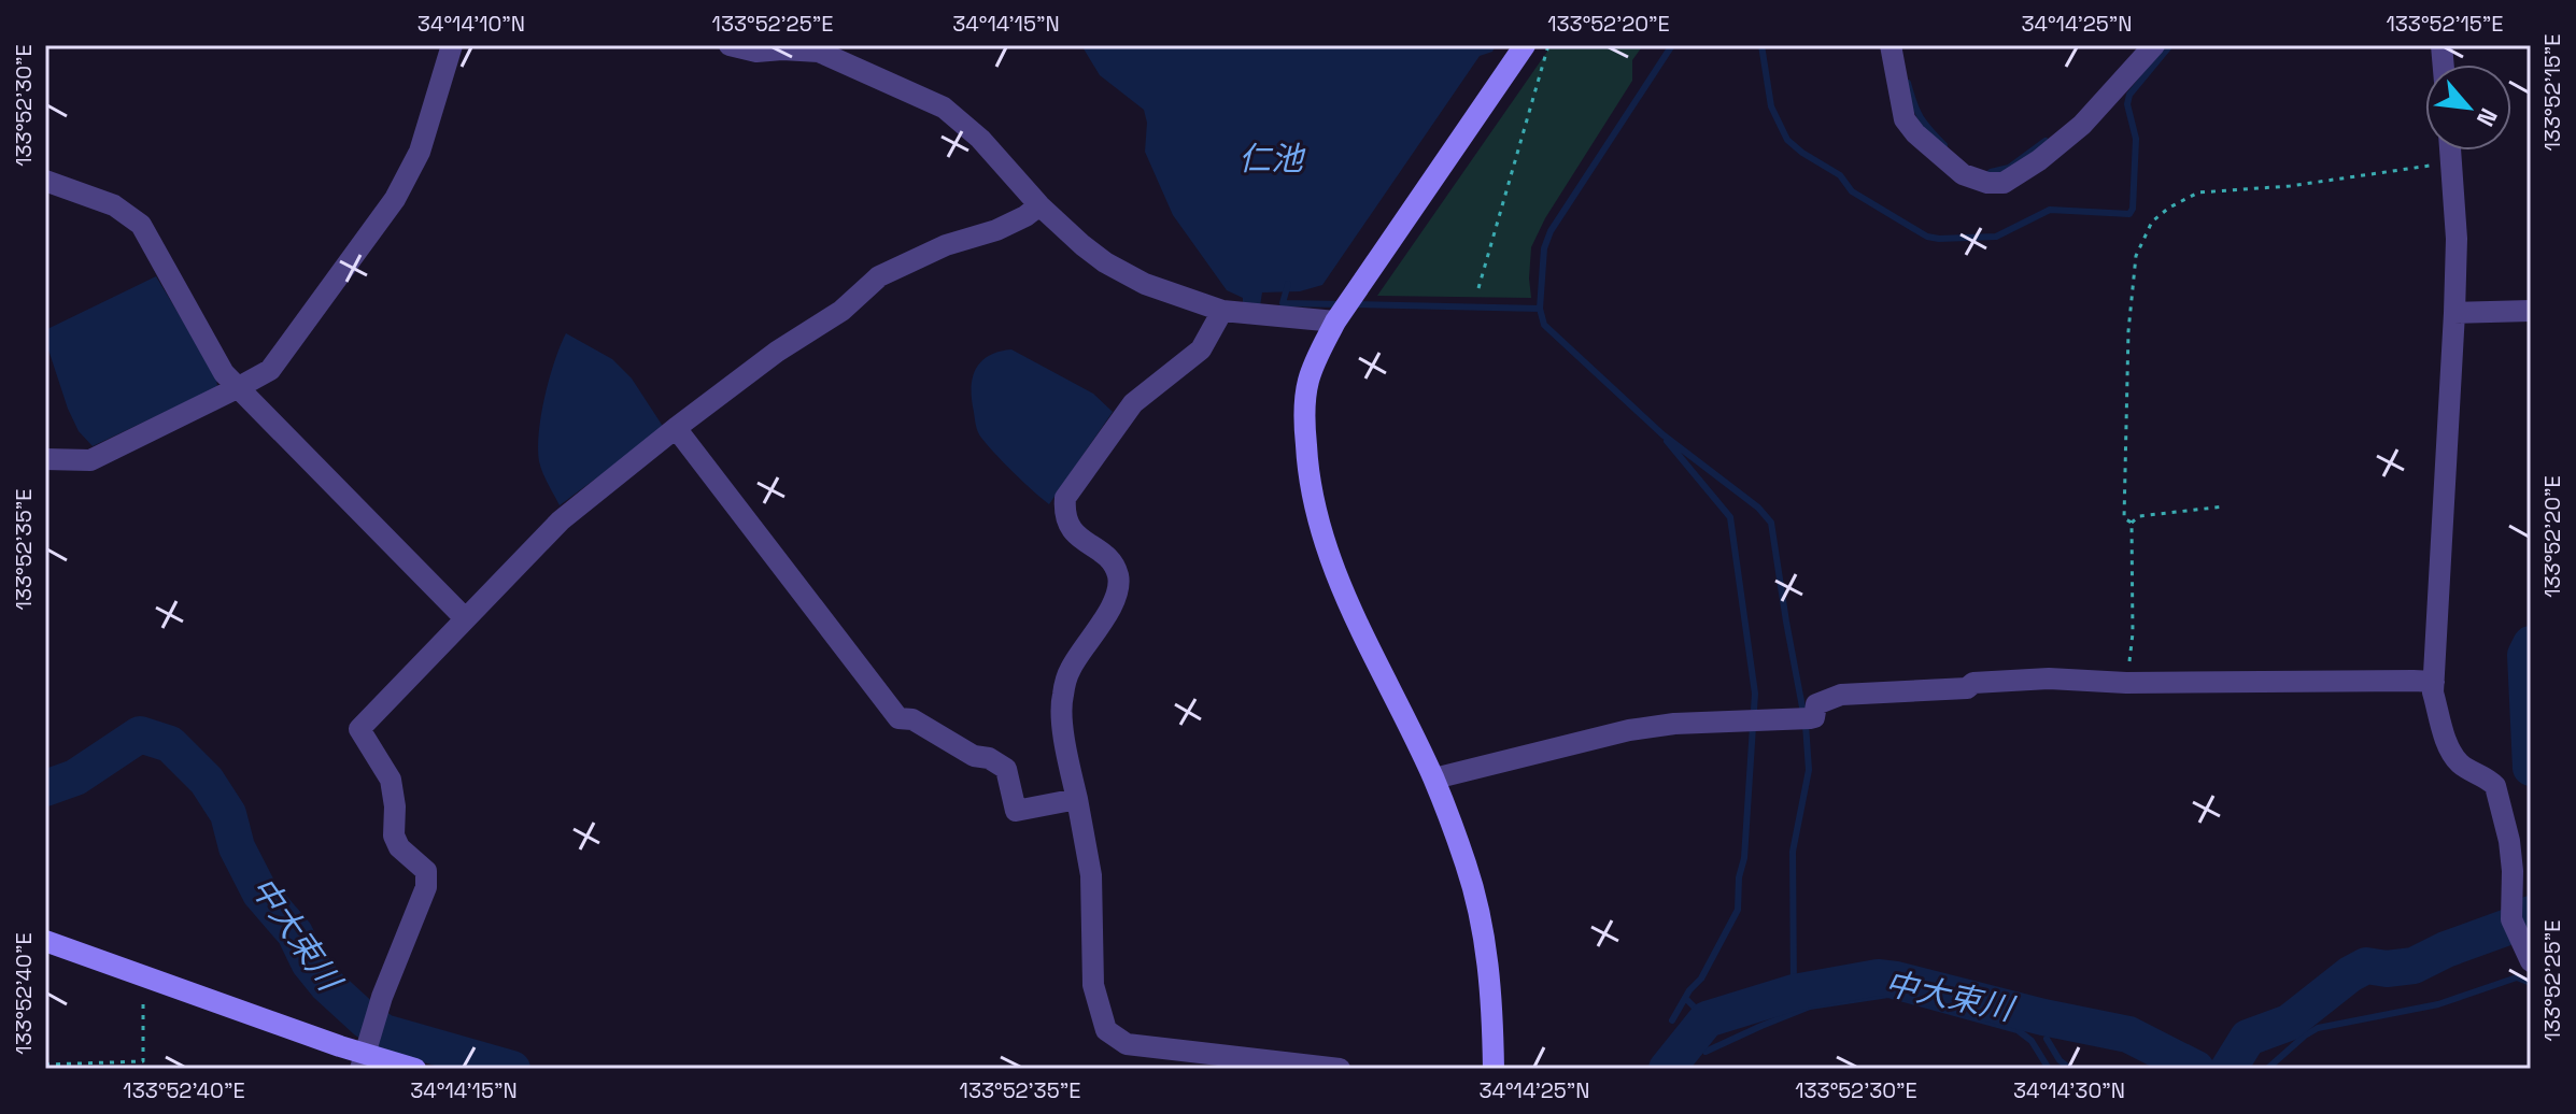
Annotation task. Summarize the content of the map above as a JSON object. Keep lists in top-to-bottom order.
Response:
{
  "water": ["仁池", "中大束川"],
  "north": "bottom right",
  "coordinates": [
    "34°14'10\"N",
    "133°52'25\"E",
    "34°14'15\"N",
    "133°52'20\"E",
    "34°14'25\"N",
    "133°52'15\"E",
    "133°52'30\"E",
    "133°52'35\"E",
    "133°52'40\"E",
    "34°14'30\"N"
  ]
}
